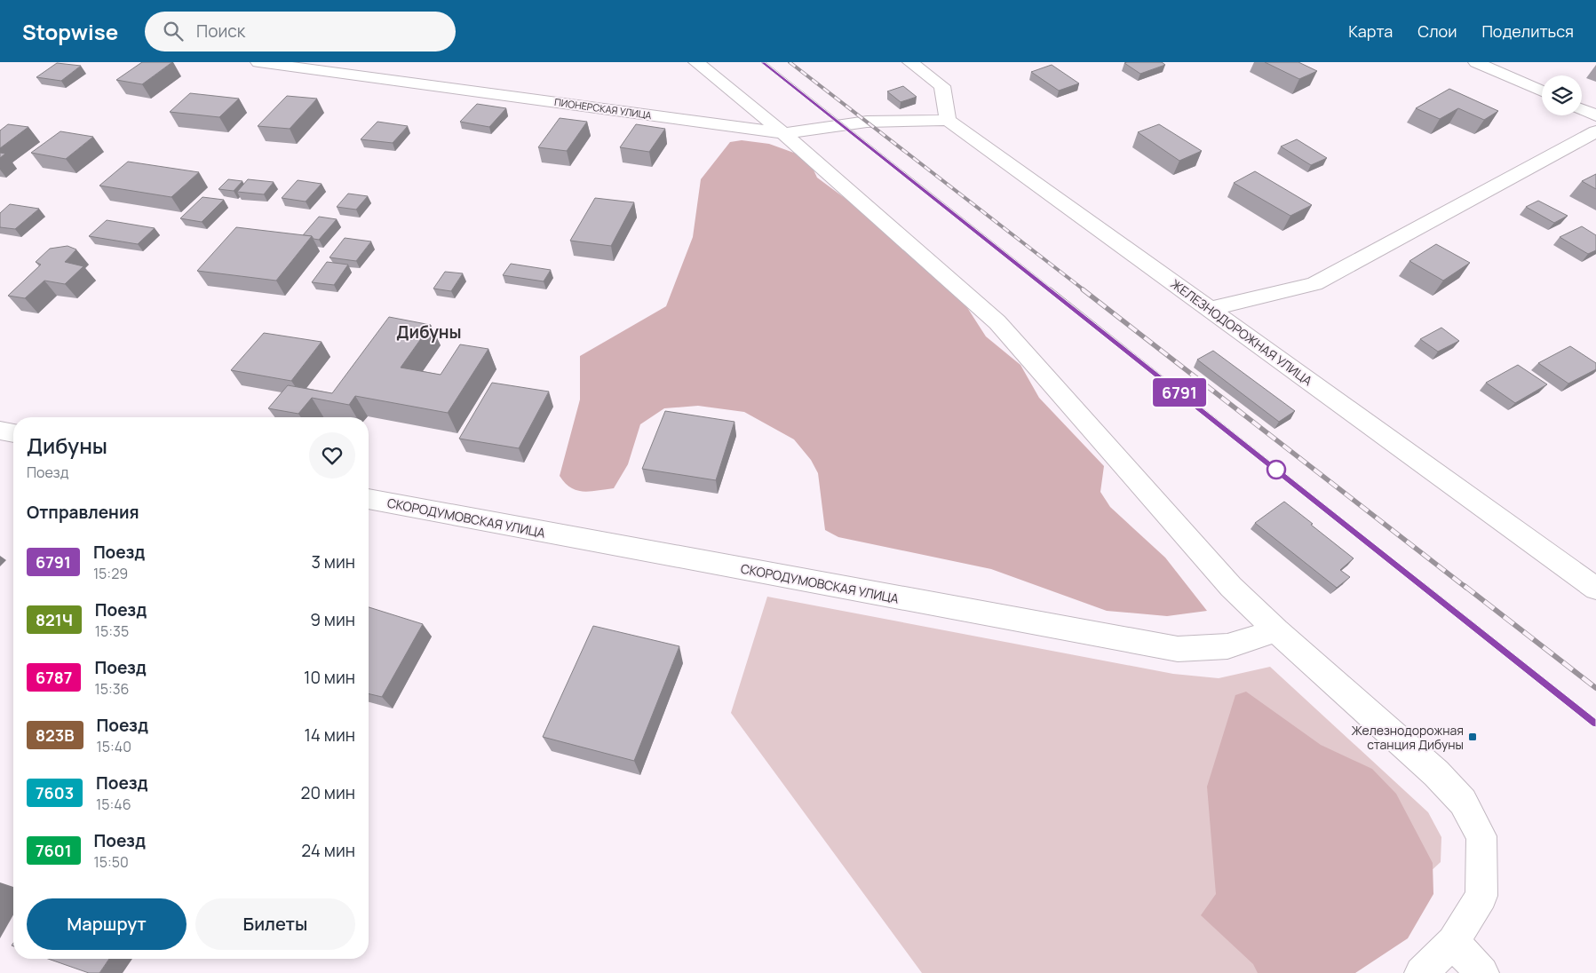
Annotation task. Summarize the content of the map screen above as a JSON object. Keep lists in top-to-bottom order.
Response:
{
  "streets": {
    "street": ["ПИОНЕРСКАЯ УЛИЦА", "ЖЕЛЕЗНОДОРОЖНАЯ УЛИЦА", "СКОРОДУМОВСКАЯ УЛИЦА"]
  },
  "crossings": [
    ["ПИОНЕРСКАЯ УЛИЦА", "ЖЕЛЕЗНОДОРОЖНАЯ УЛИЦА"]
  ],
  "districts": ["Дибуны"],
  "places": {
    "transit": ["Железнодорожная станция Дибуны"]
  },
  "page": {
    "header": "Stopwise",
    "search": "Поиск",
    "nav": ["Карта", "Слои", "Поделиться"],
    "on_map": "6791",
    "heading": [
      ["Дибуны", "Поезд"],
      "Отправления"
    ],
    "list": [
      {
        "mark": "6791",
        "name": "Поезд",
        "note": "15:29",
        "value": "3 мин"
      },
      {
        "mark": "821Ч",
        "name": "Поезд",
        "note": "15:35",
        "value": "9 мин"
      },
      {
        "mark": "6787",
        "name": "Поезд",
        "note": "15:36",
        "value": "10 мин"
      },
      {
        "mark": "823В",
        "name": "Поезд",
        "note": "15:40",
        "value": "14 мин"
      },
      {
        "mark": "7603",
        "name": "Поезд",
        "note": "15:46",
        "value": "20 мин"
      },
      {
        "mark": "7601",
        "name": "Поезд",
        "note": "15:50",
        "value": "24 мин"
      }
    ],
    "buttons": ["Маршрут", "Билеты"]
  }
}
